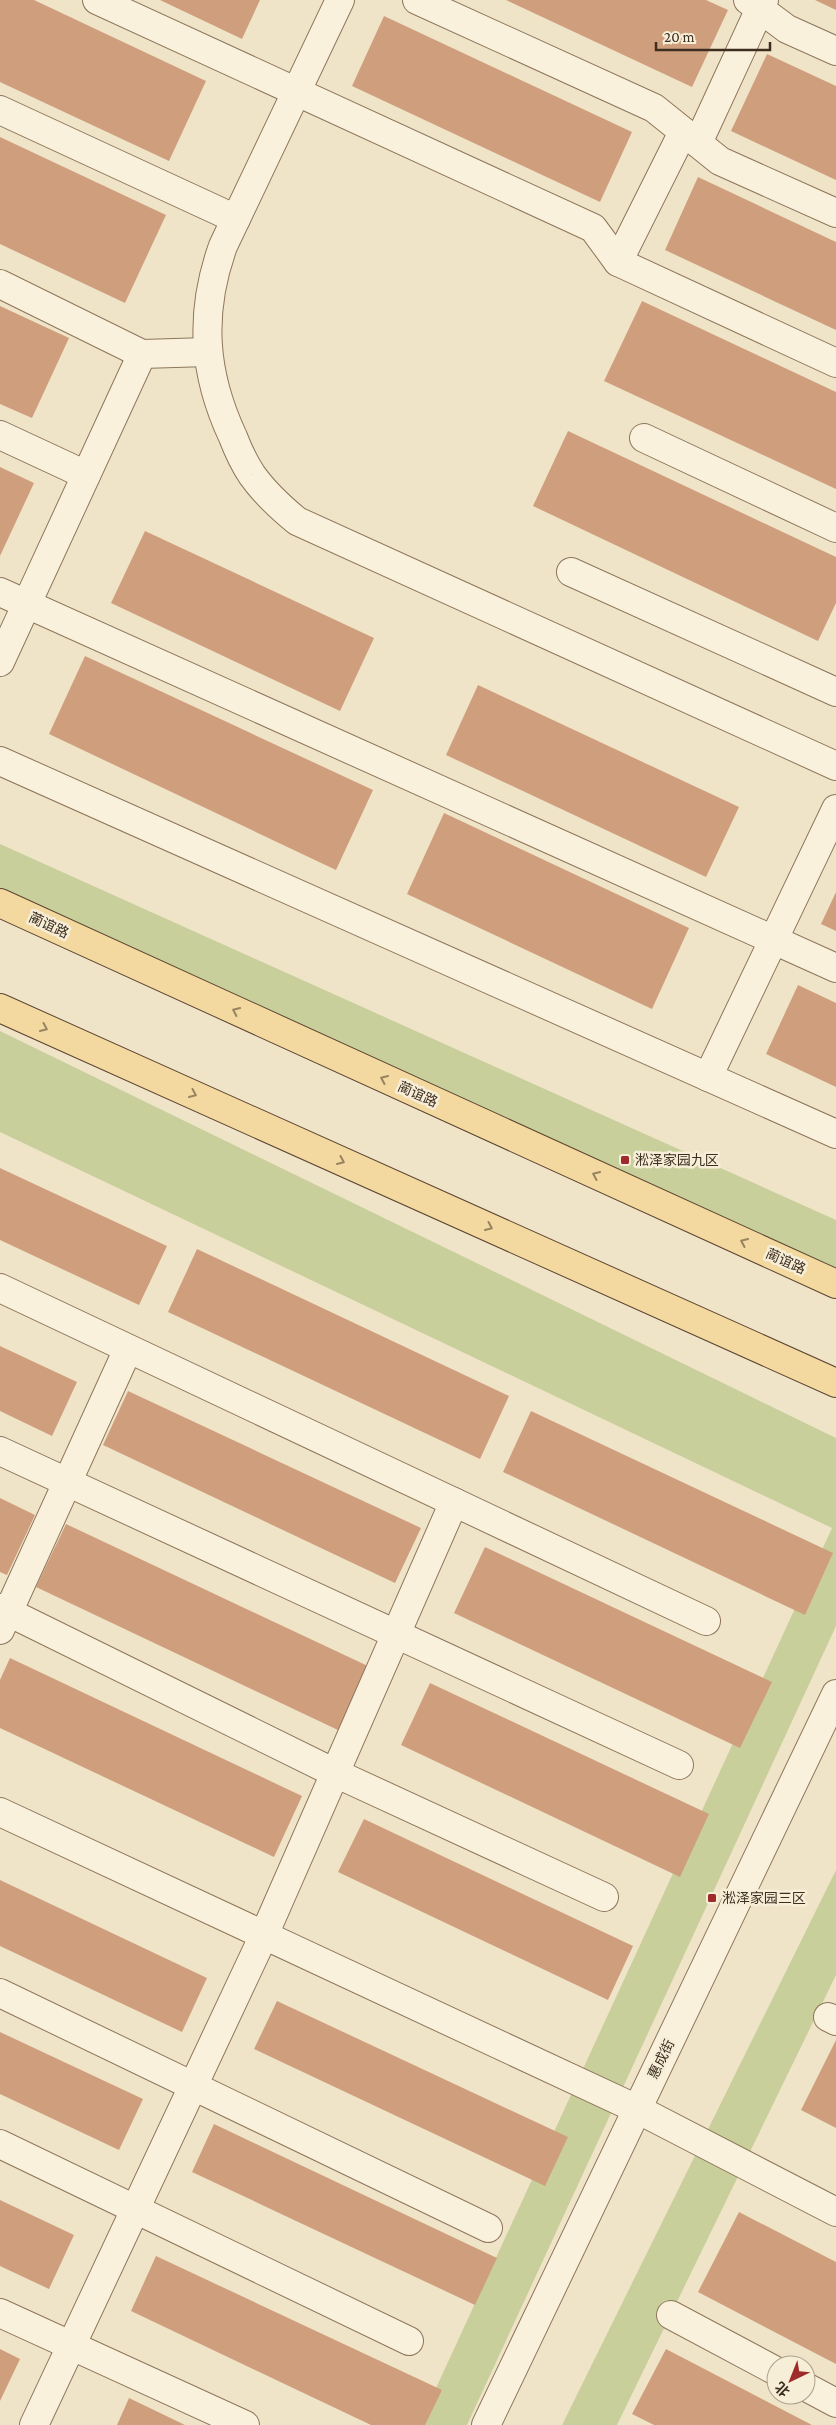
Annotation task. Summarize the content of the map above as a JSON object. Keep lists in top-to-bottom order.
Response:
{
  "streets": {
    "main road": ["蔺谊路"],
    "street": ["惠成街"]
  },
  "places": {
    "transit": ["淞泽家园九区", "淞泽家园三区"]
  },
  "scale_bar": "20 m",
  "north": "bottom left"
}
